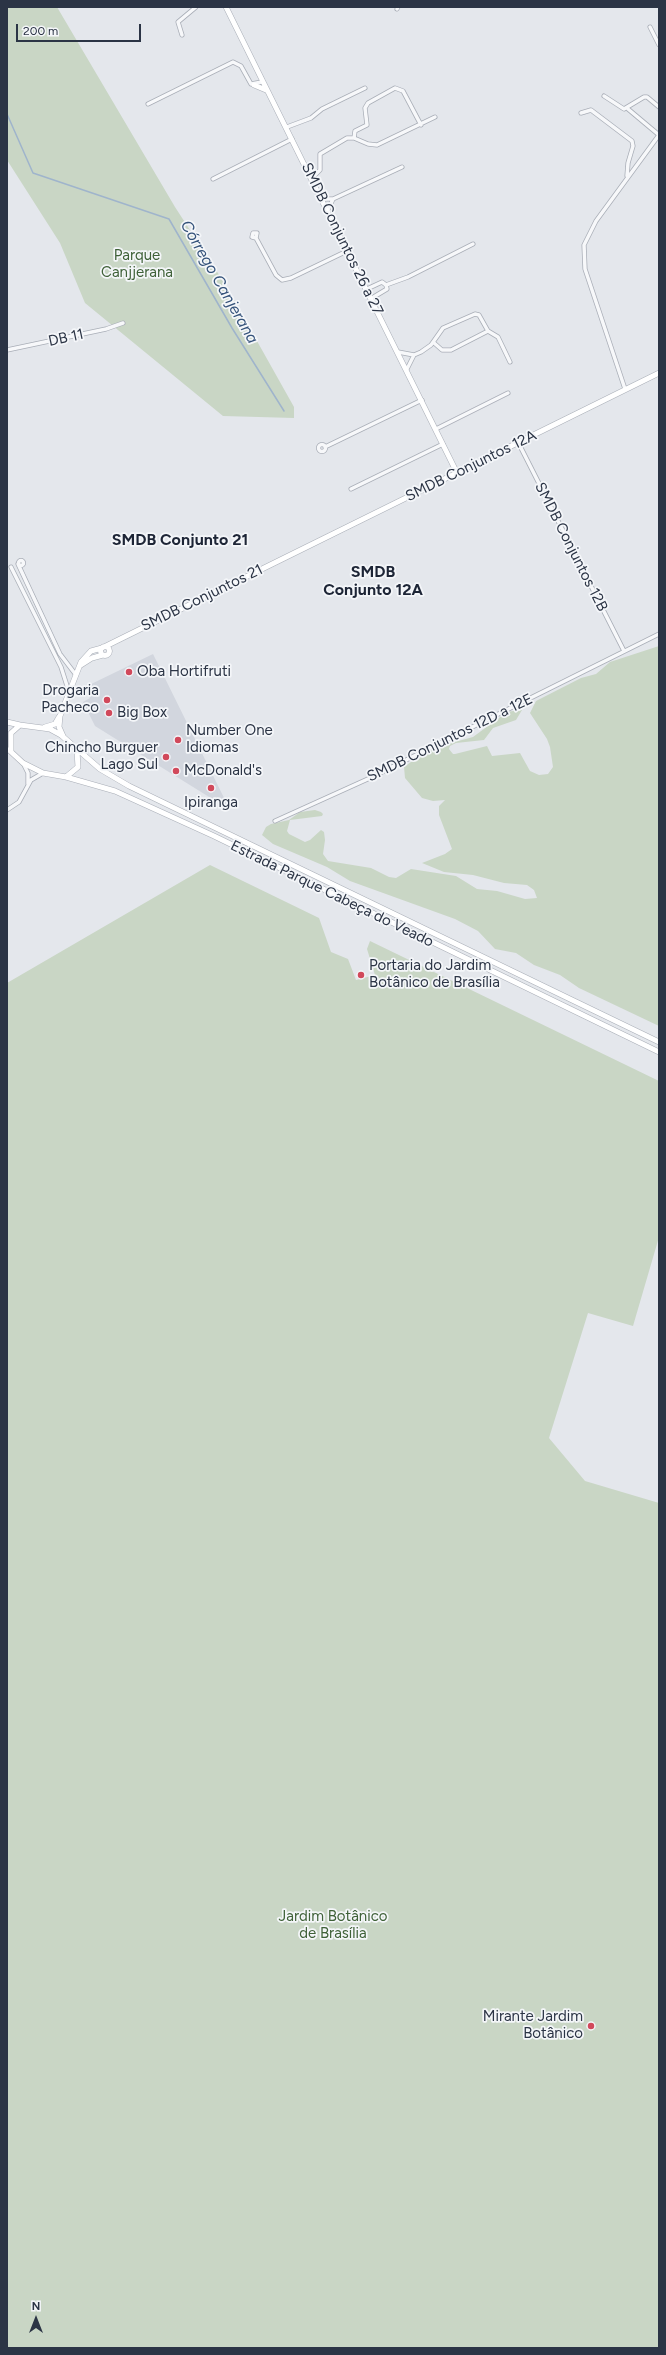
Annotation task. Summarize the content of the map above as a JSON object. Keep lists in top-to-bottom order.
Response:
{
  "streets": {
    "main road": [
      "SMDB Conjuntos 26 a 27",
      "SMDB Conjuntos 12A",
      "SMDB Conjuntos 21",
      "Estrada Parque Cabeça do Veado"
    ],
    "street": ["DB 11", "SMDB Conjuntos 12B", "SMDB Conjuntos 12D a 12E"]
  },
  "crossings": [
    ["SMDB Conjuntos 26 a 27", "SMDB Conjuntos 12A"],
    ["SMDB Conjuntos 12A", "SMDB Conjuntos 12B"],
    ["SMDB Conjuntos 12A", "SMDB Conjuntos 21"],
    ["SMDB Conjuntos 12B", "SMDB Conjuntos 12D a 12E"]
  ],
  "districts": ["SMDB Conjunto 21", "SMDB Conjunto 12A"],
  "water": ["Córrego Canjerana"],
  "parks": ["Parque Canjjerana", "Jardim Botânico de Brasília"],
  "places": [
    "Oba Hortifruti",
    "Drogaria Pacheco",
    "Big Box",
    "Number One Idiomas",
    "Chincho Burguer Lago Sul",
    "McDonald's",
    "Ipiranga",
    "Portaria do Jardim Botânico de Brasília",
    "Mirante Jardim Botânico"
  ],
  "scale_bar": "200 m",
  "north": "top"
}
